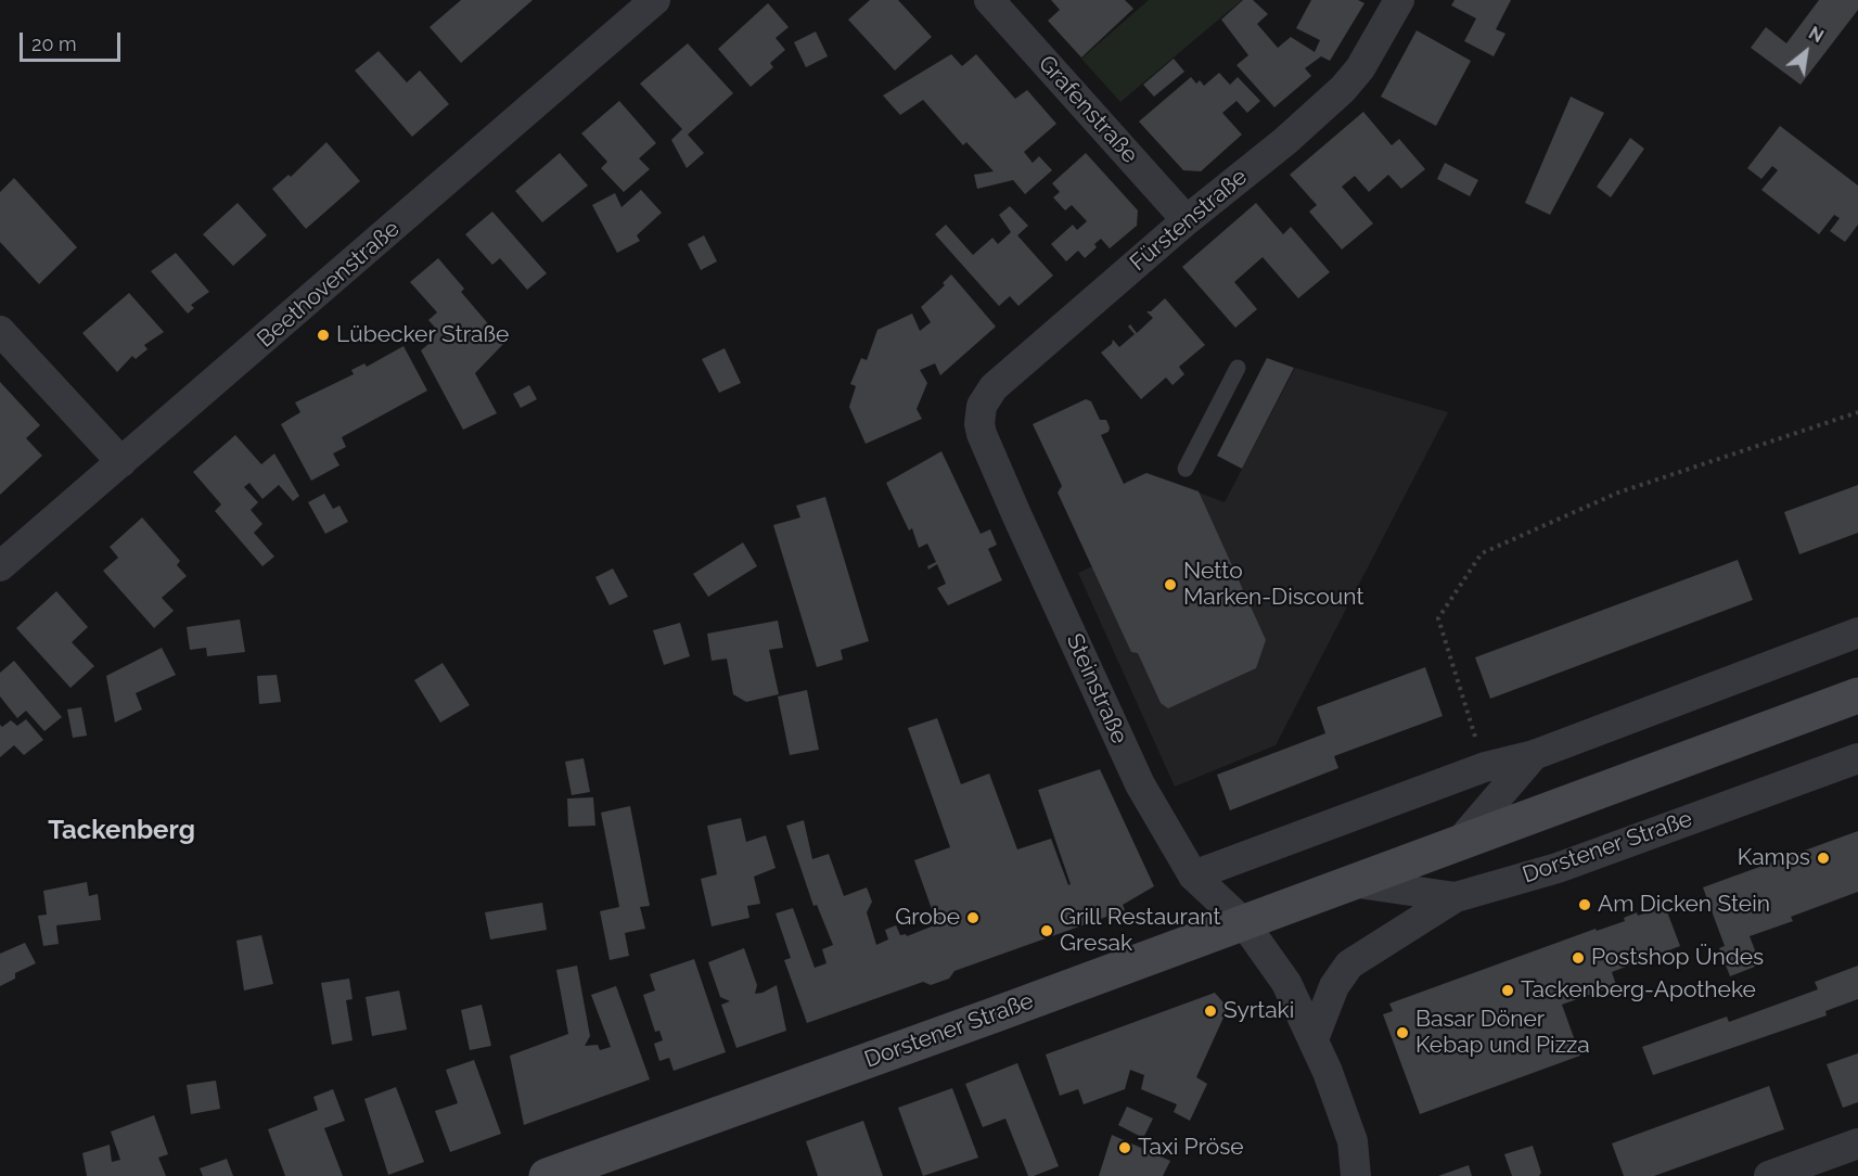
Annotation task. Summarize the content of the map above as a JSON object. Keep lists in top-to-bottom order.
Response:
{
  "streets": {
    "main road": ["Dorstener Straße"],
    "street": [
      "Grafenstraße",
      "Fürstenstraße",
      "Beethovenstraße",
      "Steinstraße"
    ]
  },
  "crossings": [
    ["Grafenstraße", "Fürstenstraße"],
    ["Fürstenstraße", "Steinstraße"],
    ["Steinstraße", "Dorstener Straße"]
  ],
  "districts": ["Tackenberg"],
  "places": [
    "Lübecker Straße",
    "Netto Marken-Discount",
    "Kamps",
    "Am Dicken Stein",
    "Grobe",
    "Grill Restaurant Gresak",
    "Postshop Ündes",
    "Tackenberg-Apotheke",
    "Syrtaki",
    "Basar Döner Kebap und Pizza",
    "Taxi Pröse"
  ],
  "scale_bar": "20 m",
  "north": "top right"
}
